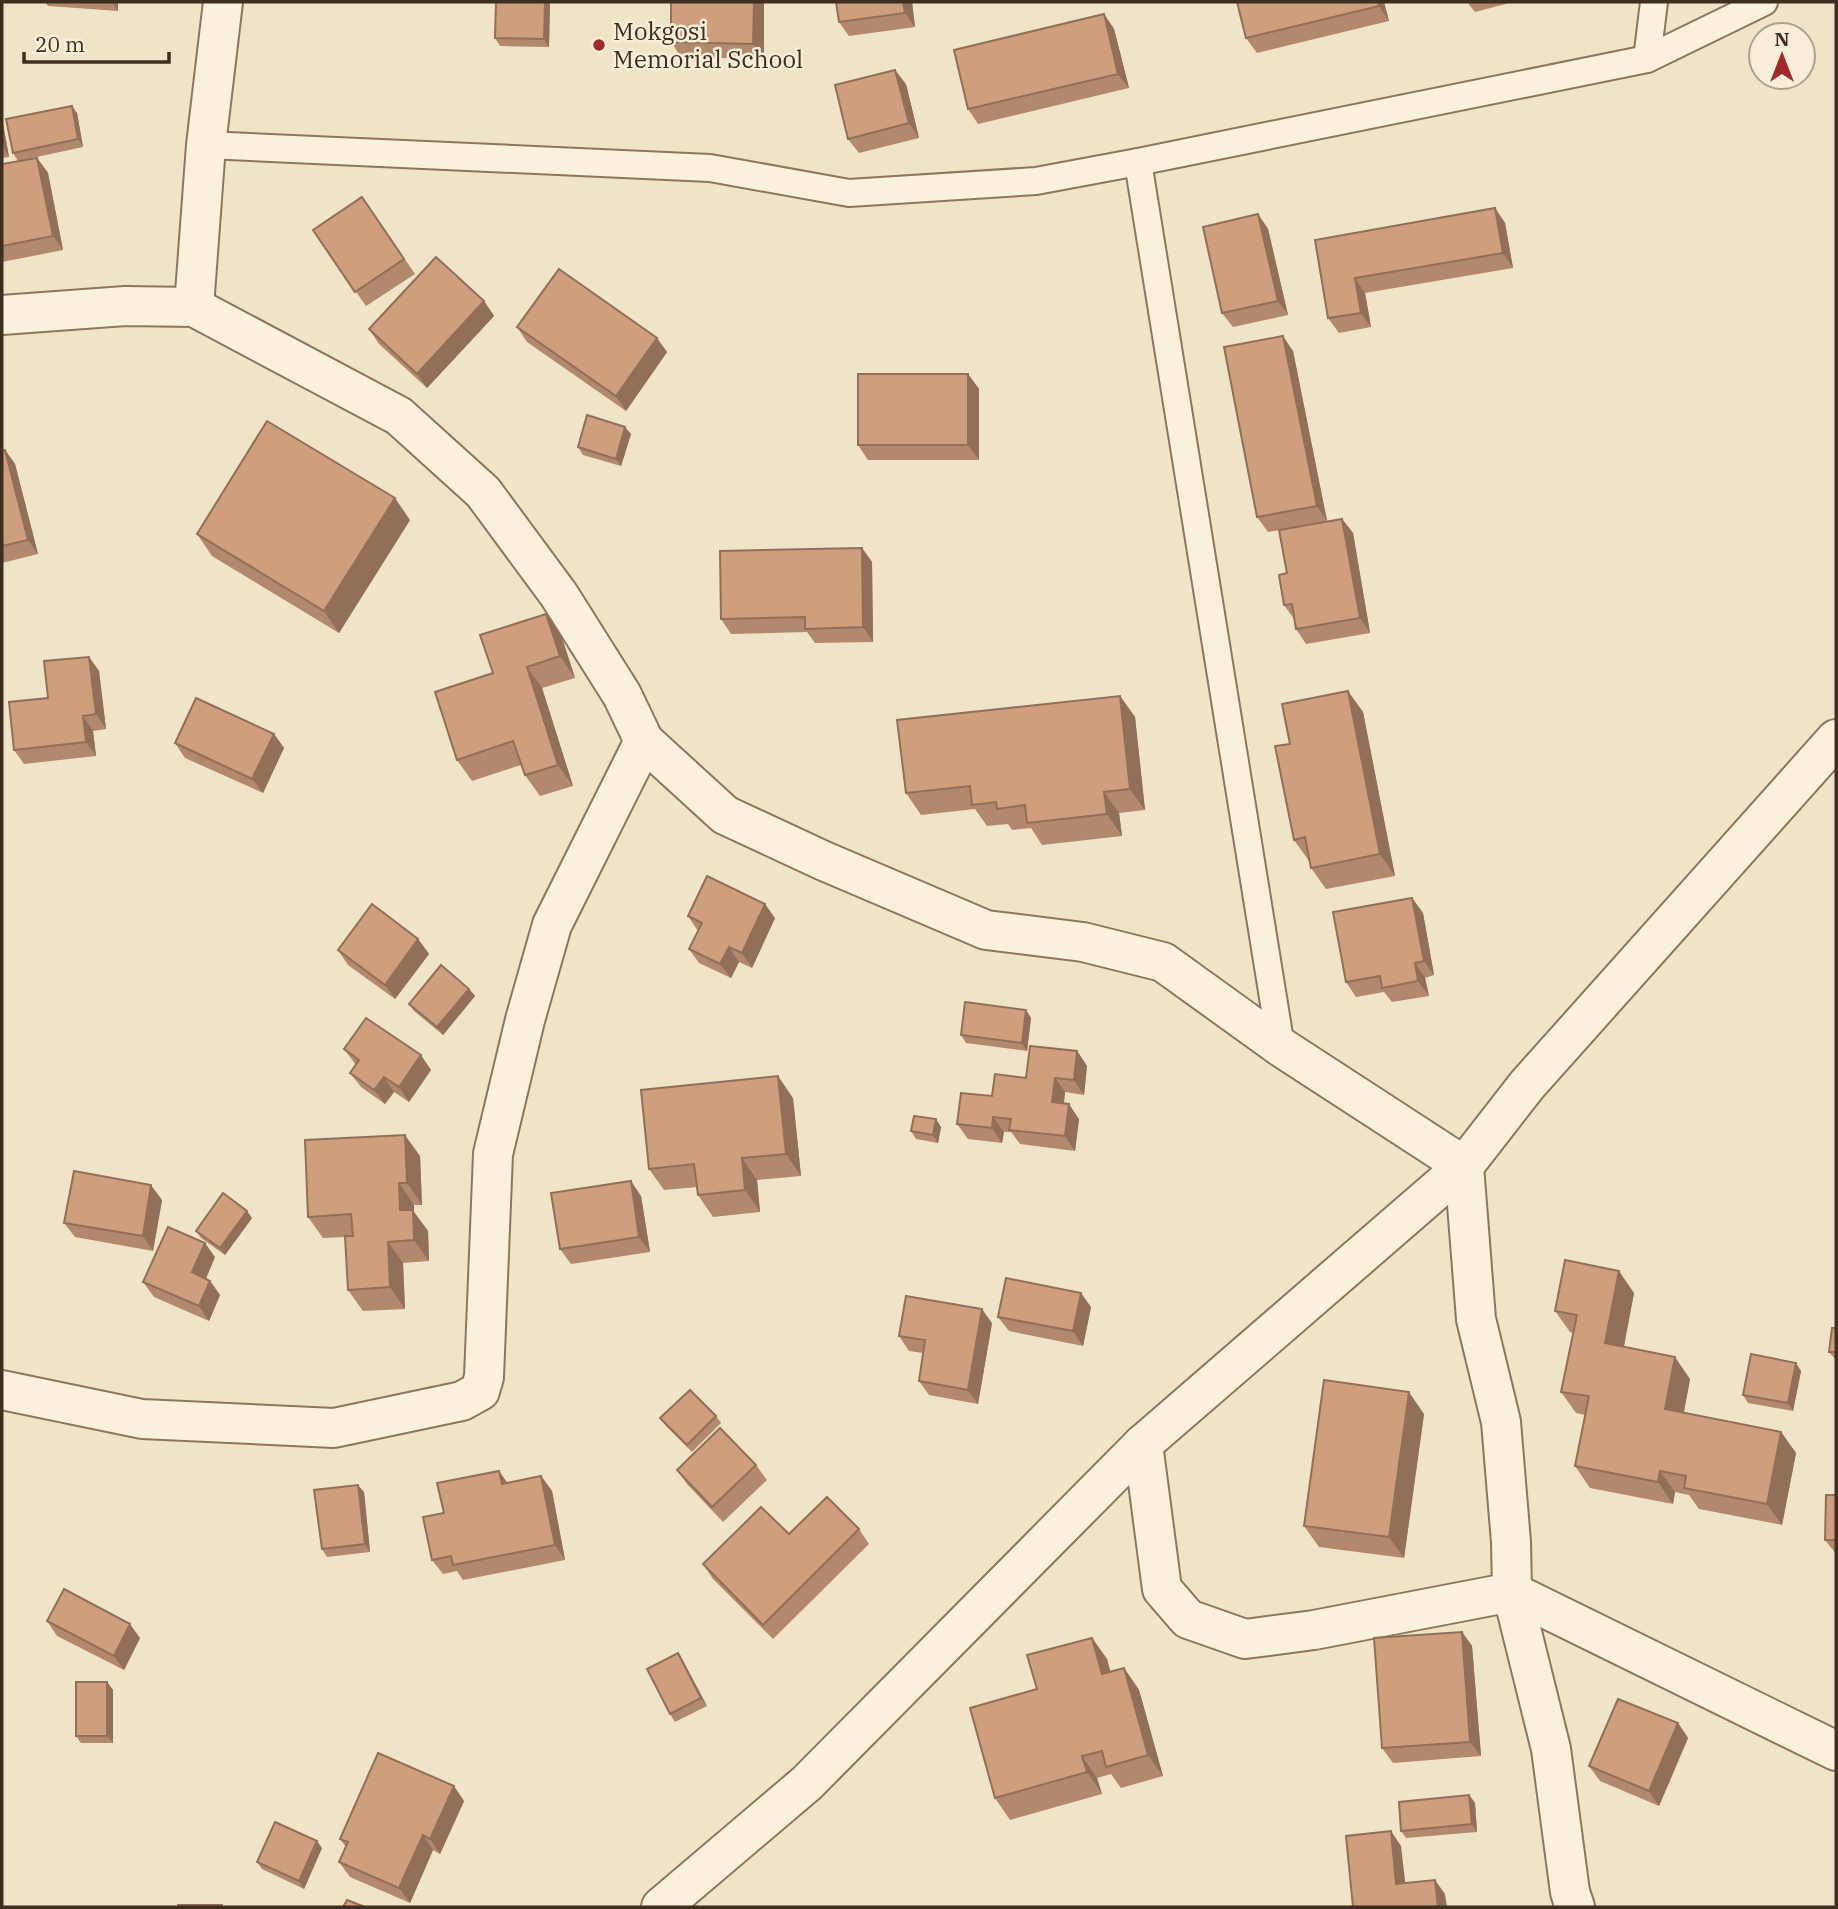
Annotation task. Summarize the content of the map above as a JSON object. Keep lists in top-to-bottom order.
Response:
{
  "places": ["Mokgosi Memorial School"],
  "scale_bar": "20 m",
  "north": "top"
}
